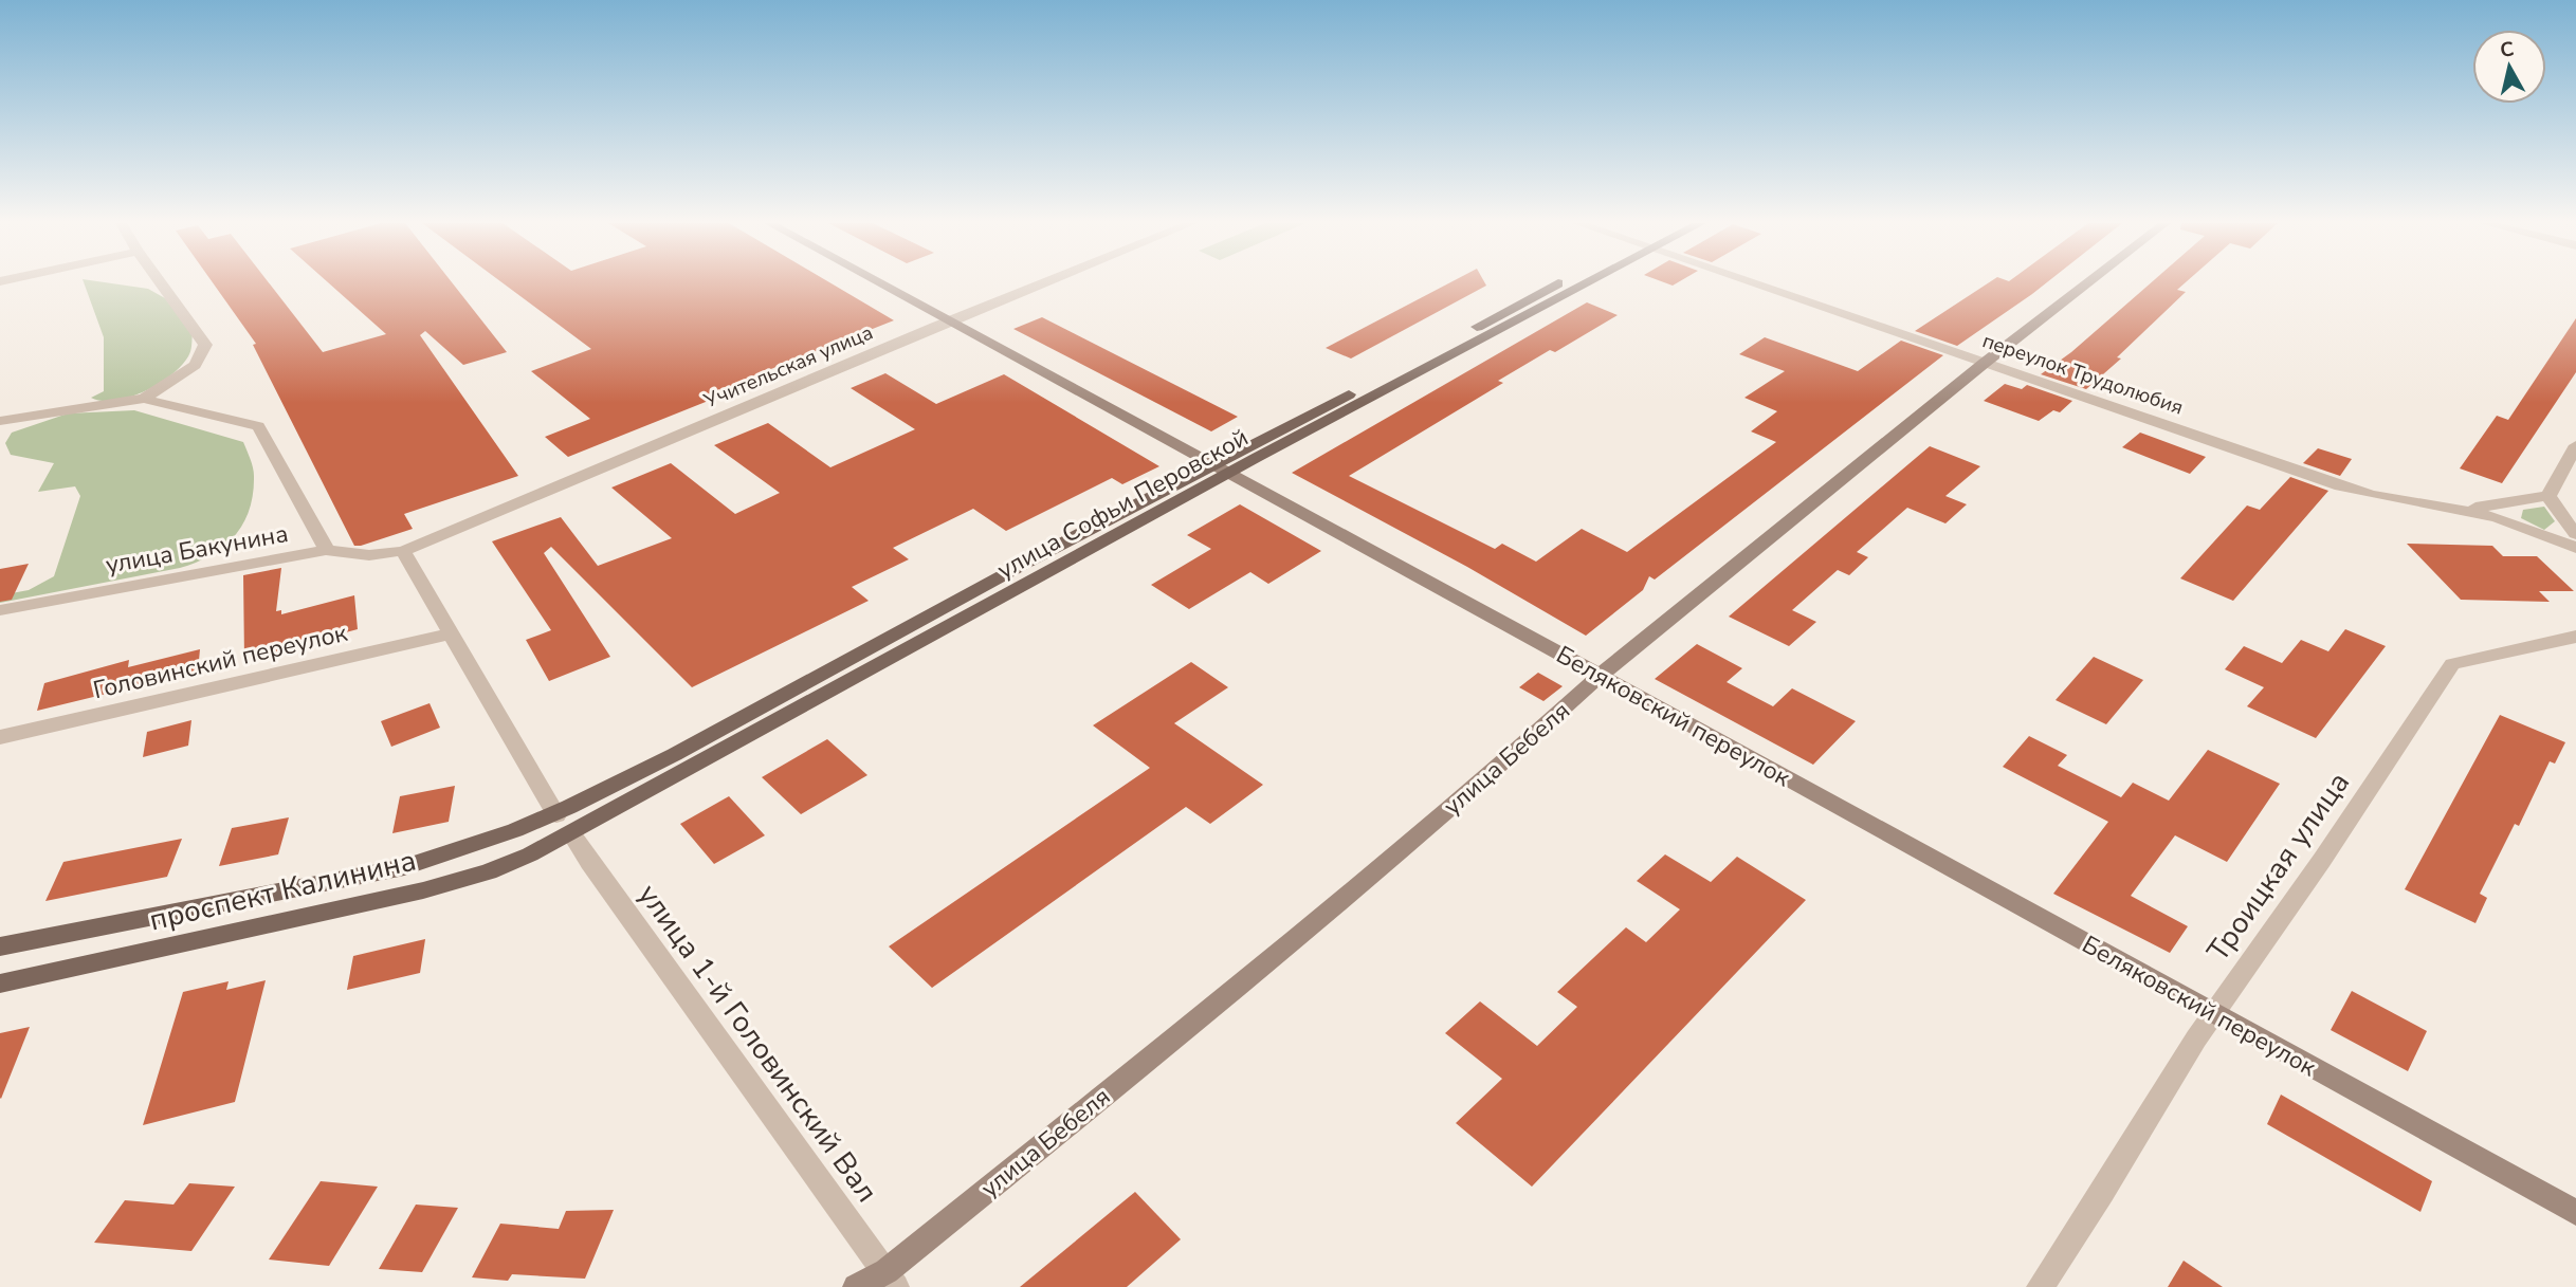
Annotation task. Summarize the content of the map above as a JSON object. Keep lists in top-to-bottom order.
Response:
{
  "streets": {
    "main road": ["улица Софьи Перовской", "проспект Калинина"],
    "street": [
      "Учительская улица",
      "переулок Трудолюбия",
      "улица Бакунина",
      "Головинский переулок",
      "Беляковский переулок",
      "улица Бебеля",
      "Троицкая улица",
      "улица 1-й Головинский Вал"
    ]
  },
  "crossings": [
    ["Учительская улица", "улица Бакунина"],
    ["Учительская улица", "Беляковский переулок"],
    ["Учительская улица", "улица 1-й Головинский Вал"],
    ["переулок Трудолюбия", "улица Бебеля"],
    ["улица Софьи Перовской", "Беляковский переулок"],
    ["улица Софьи Перовской", "проспект Калинина"],
    ["улица Софьи Перовской", "улица 1-й Головинский Вал"],
    ["улица Бакунина", "улица 1-й Головинский Вал"],
    ["Головинский переулок", "улица 1-й Головинский Вал"],
    ["Беляковский переулок", "улица Бебеля"],
    ["Беляковский переулок", "Троицкая улица"],
    ["улица Бебеля", "улица 1-й Головинский Вал"],
    ["проспект Калинина", "улица 1-й Головинский Вал"]
  ],
  "north": "top"
}
